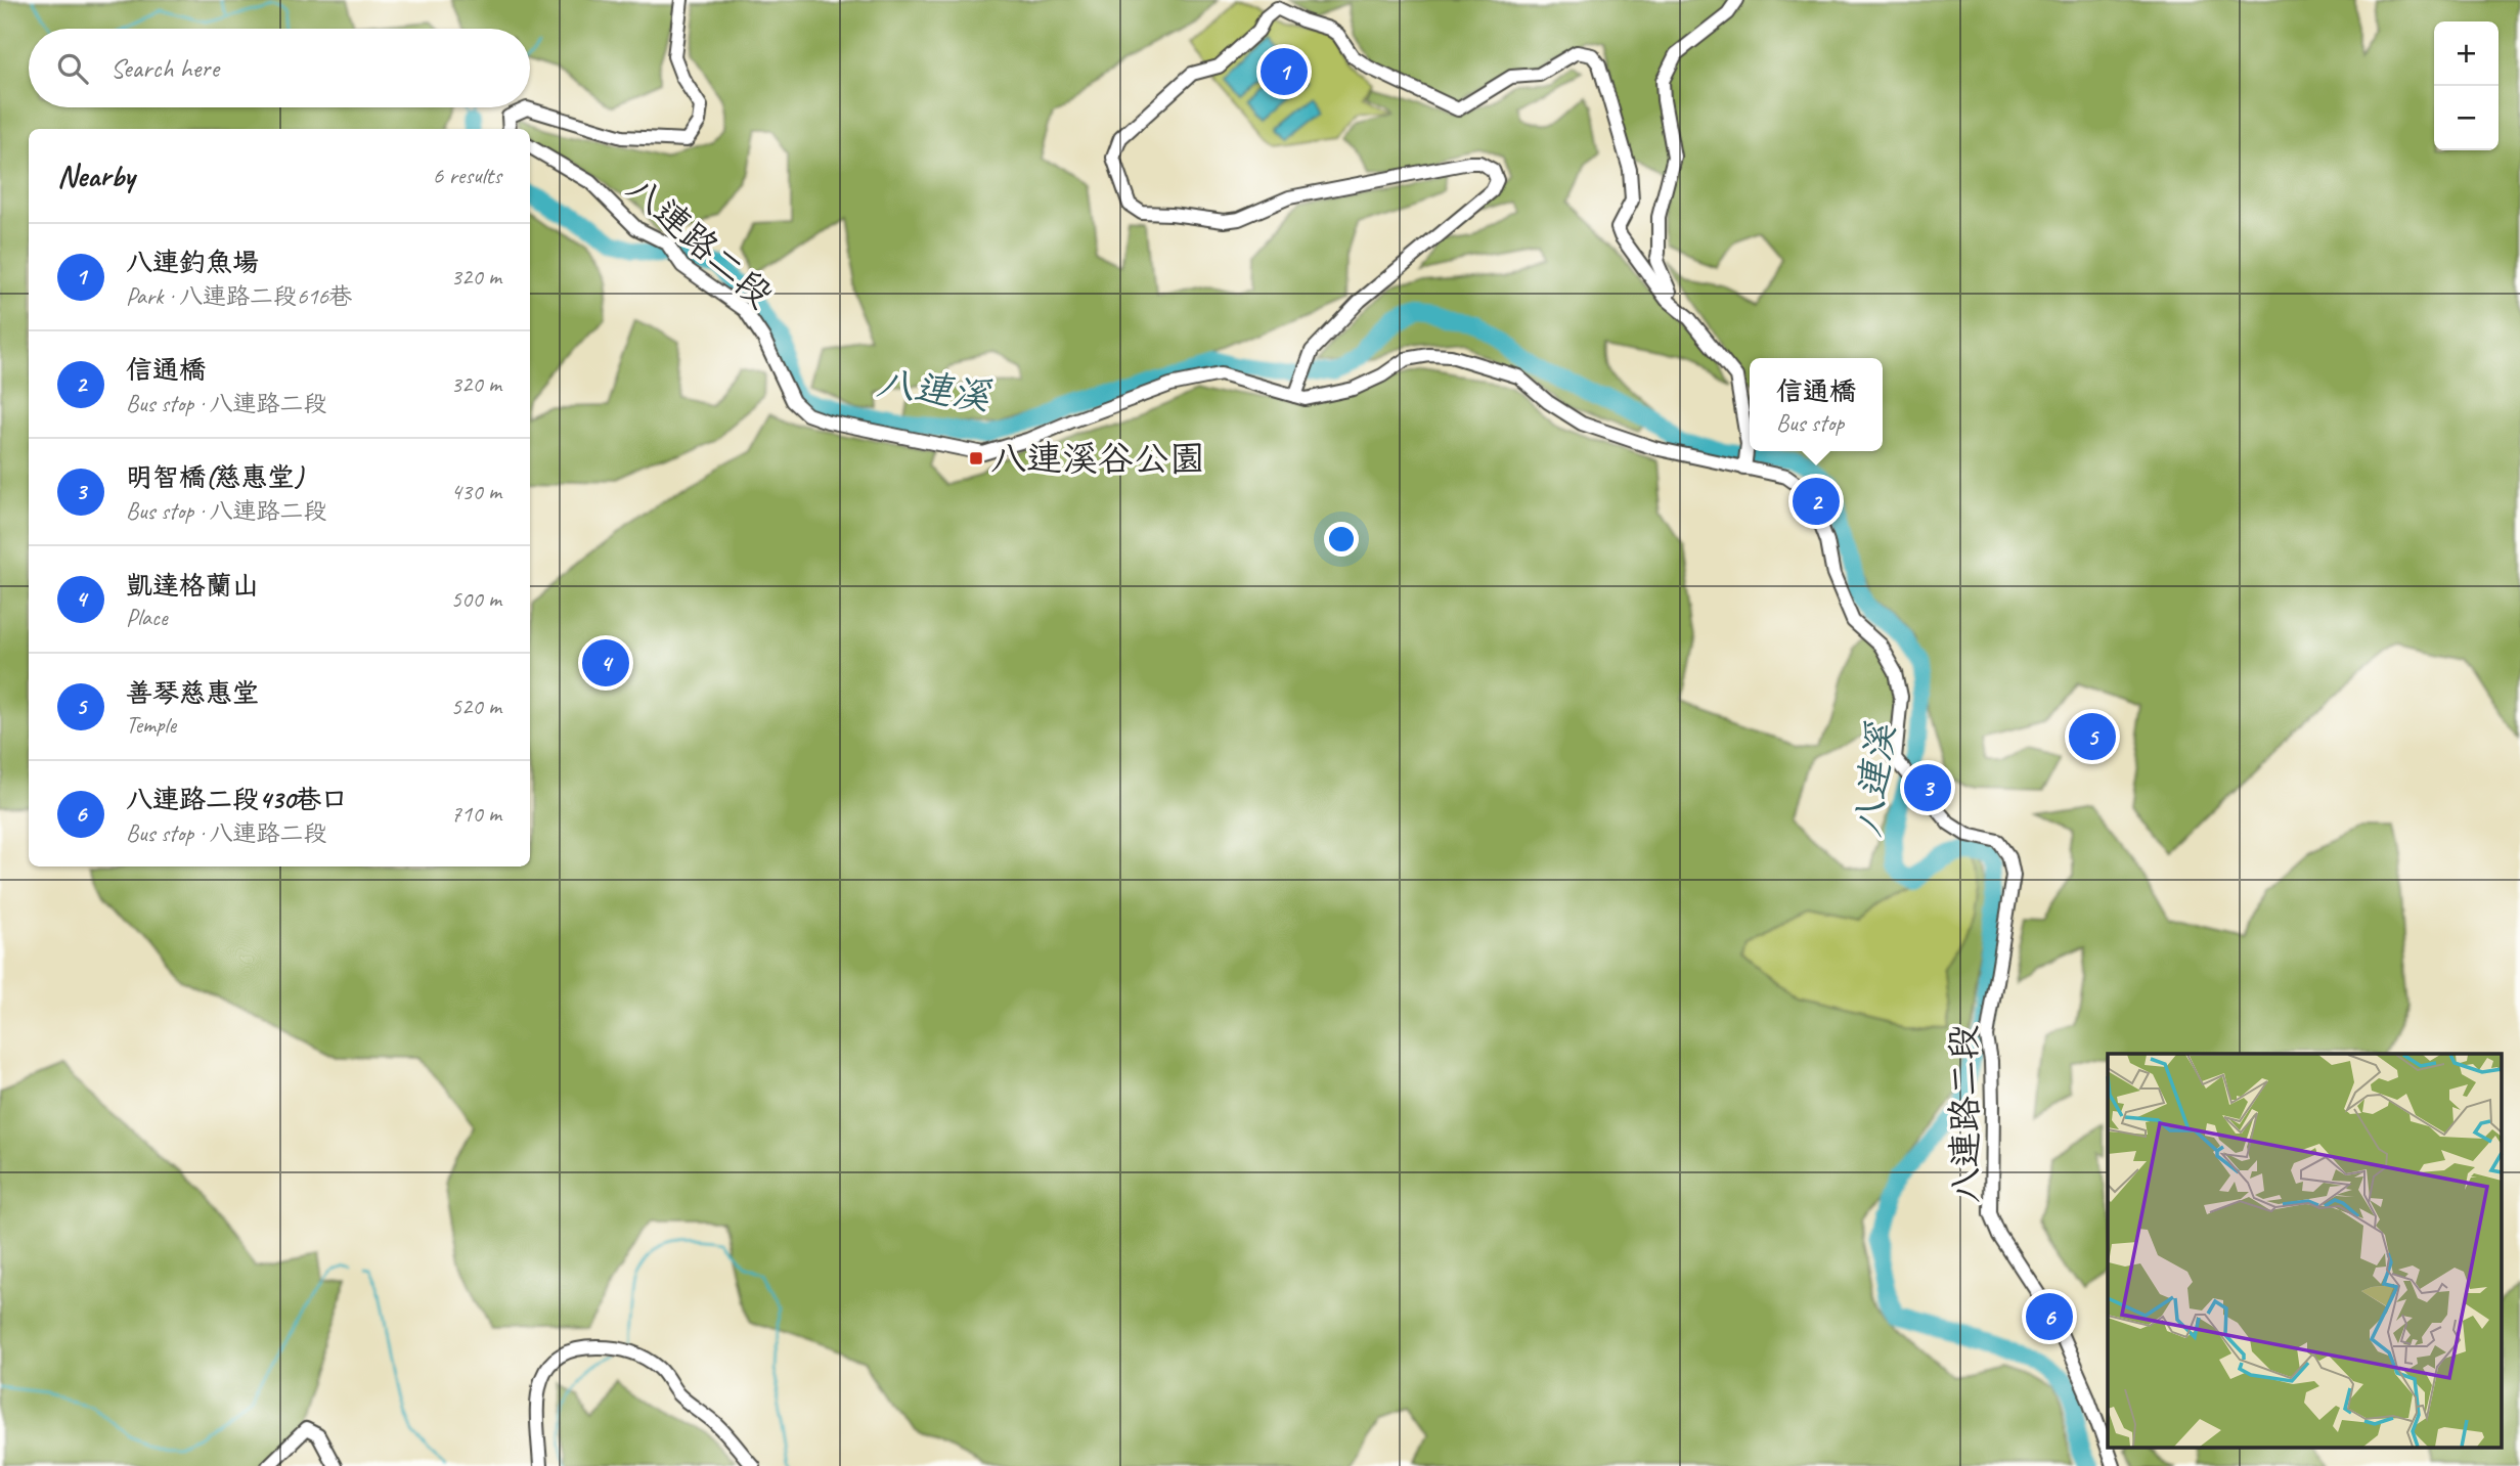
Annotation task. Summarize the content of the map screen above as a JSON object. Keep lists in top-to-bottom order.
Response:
{
  "streets": {
    "street": ["八連路二段"]
  },
  "water": ["八連溪"],
  "places": {
    "transit": ["八連溪谷公園"]
  },
  "page": {
    "map_buttons": ["+", "−"],
    "search": "Search here",
    "pins": [
      "1",
      "2",
      "4",
      "5",
      "3",
      "6"
    ],
    "heading": ["Nearby", "6 results"],
    "list": [
      {
        "mark": "1",
        "name": "八連釣魚場",
        "note": "Park · 八連路二段616巷",
        "value": "320 m"
      },
      {
        "mark": "2",
        "name": "信通橋",
        "note": "Bus stop · 八連路二段",
        "value": "320 m"
      },
      {
        "mark": "3",
        "name": "明智橋(慈惠堂)",
        "note": "Bus stop · 八連路二段",
        "value": "430 m"
      },
      {
        "mark": "4",
        "name": "凱達格蘭山",
        "note": "Place",
        "value": "500 m"
      },
      {
        "mark": "5",
        "name": "善琴慈惠堂",
        "note": "Temple",
        "value": "520 m"
      },
      {
        "mark": "6",
        "name": "八連路二段430巷口",
        "note": "Bus stop · 八連路二段",
        "value": "710 m"
      }
    ],
    "popup": ["信通橋", "Bus stop"]
  }
}
